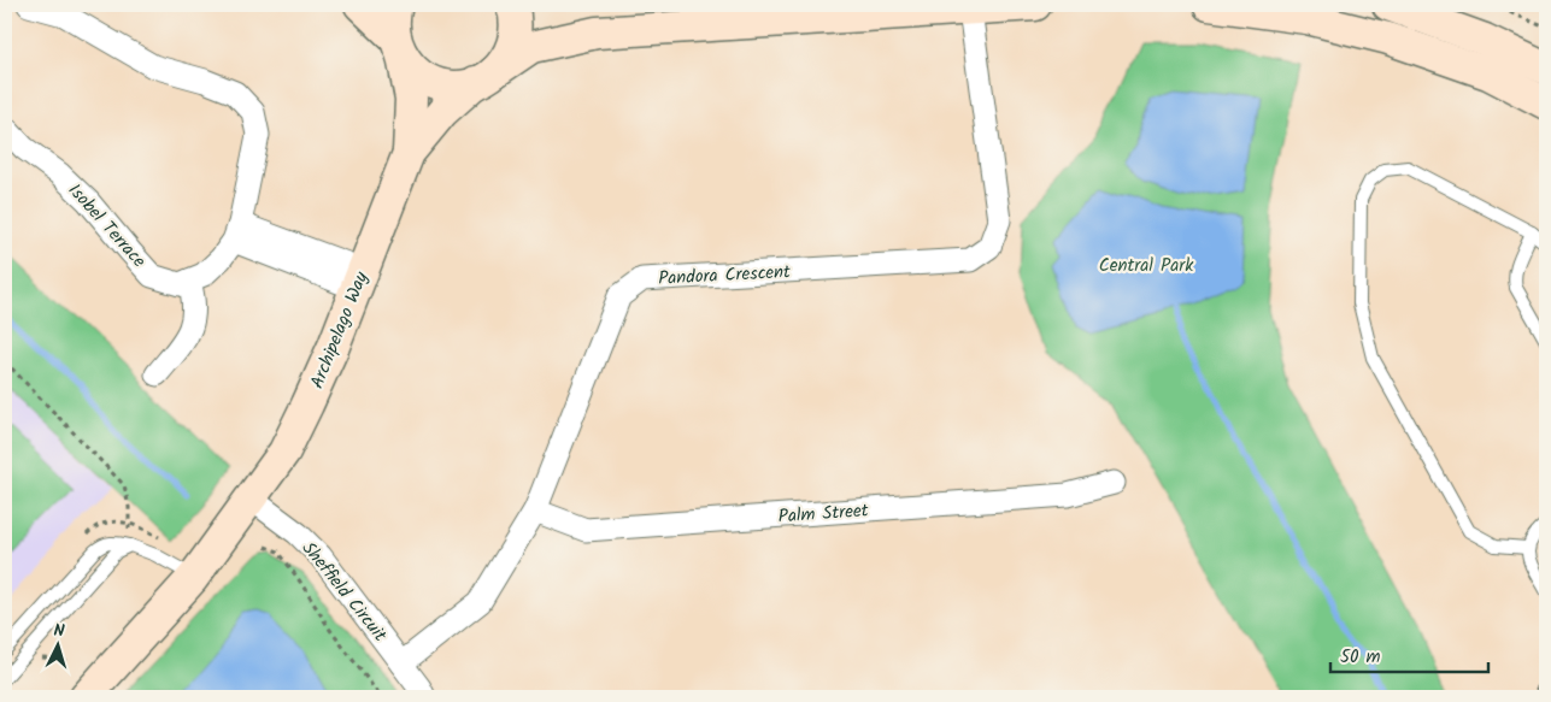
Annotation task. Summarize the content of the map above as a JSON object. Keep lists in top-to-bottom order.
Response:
{
  "streets": {
    "street": [
      "Isobel Terrace",
      "Pandora Crescent",
      "Archipelago Way",
      "Palm Street",
      "Sheffield Circuit"
    ]
  },
  "crossings": [
    ["Pandora Crescent", "Palm Street"],
    ["Pandora Crescent", "Sheffield Circuit"],
    ["Archipelago Way", "Sheffield Circuit"]
  ],
  "parks": ["Central Park"],
  "scale_bar": "50 m",
  "north": "top"
}
